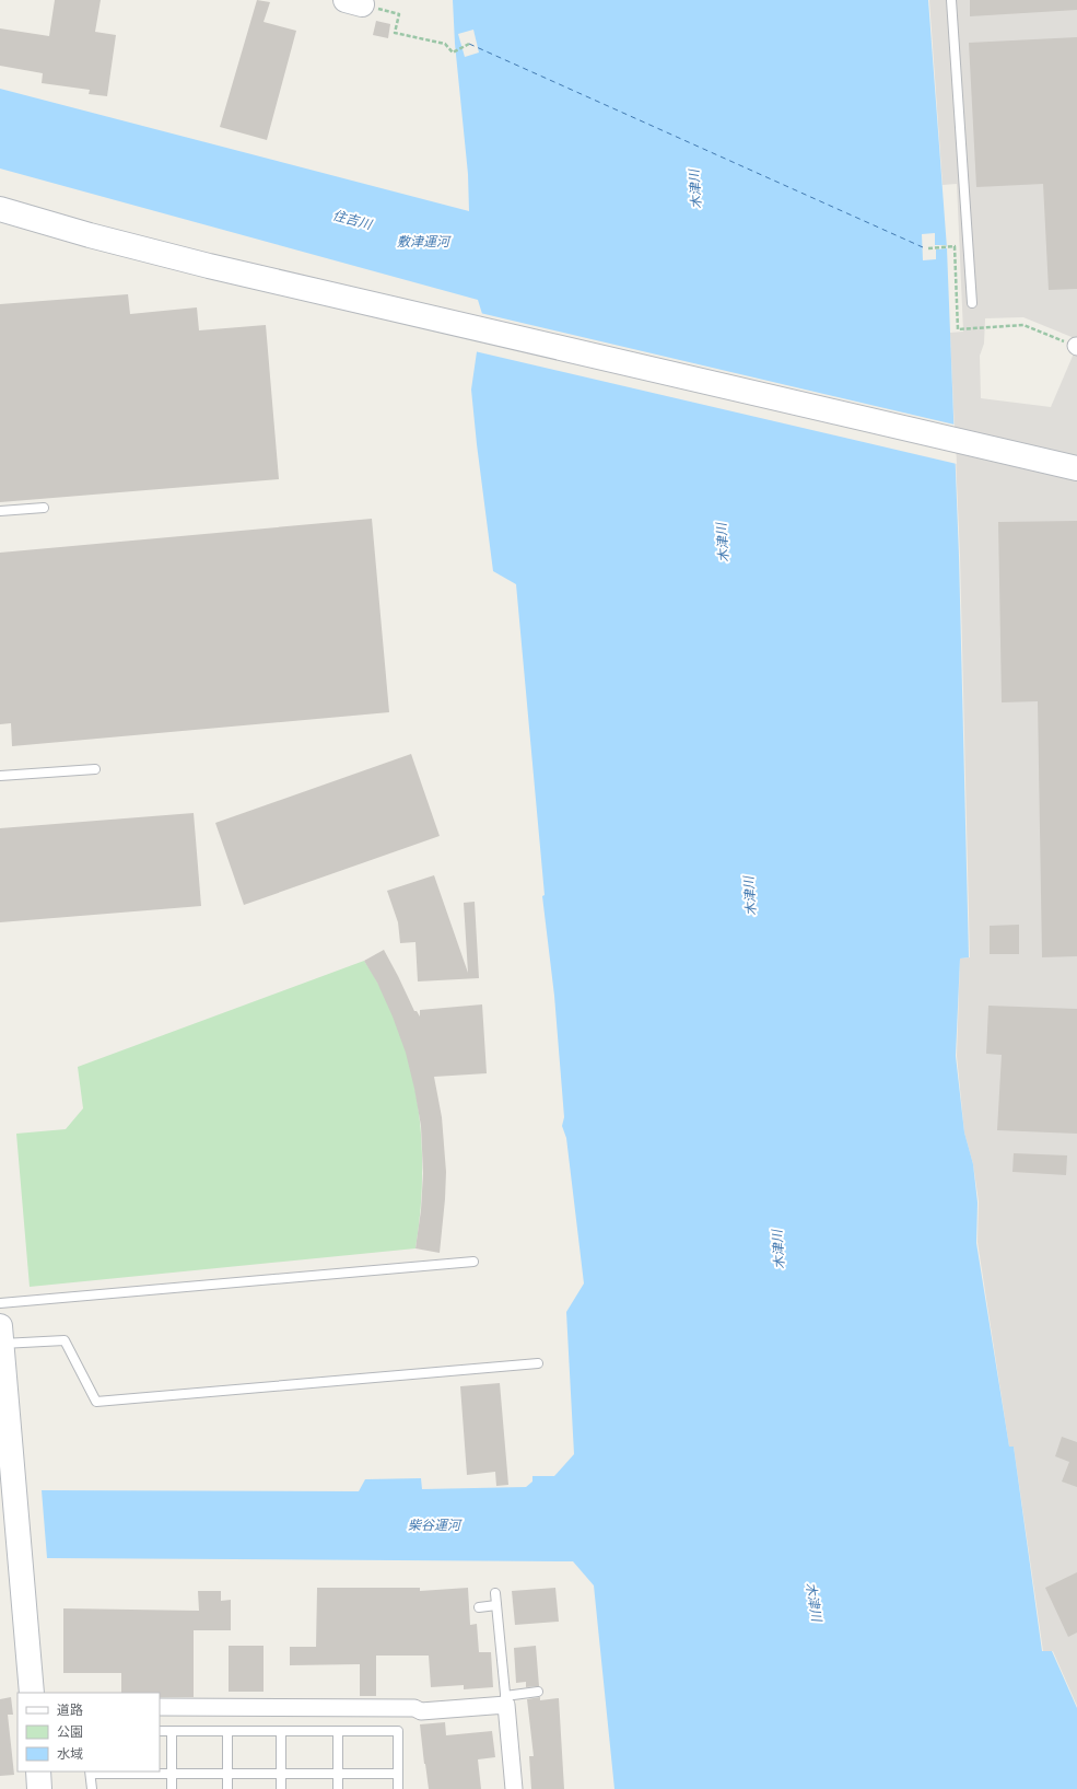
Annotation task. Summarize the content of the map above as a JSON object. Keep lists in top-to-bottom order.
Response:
{
  "water": [
    "木津川",
    "住吉川",
    "敷津運河",
    "柴谷運河"
  ],
  "legend": ["道路", "公園", "水域"]
}
